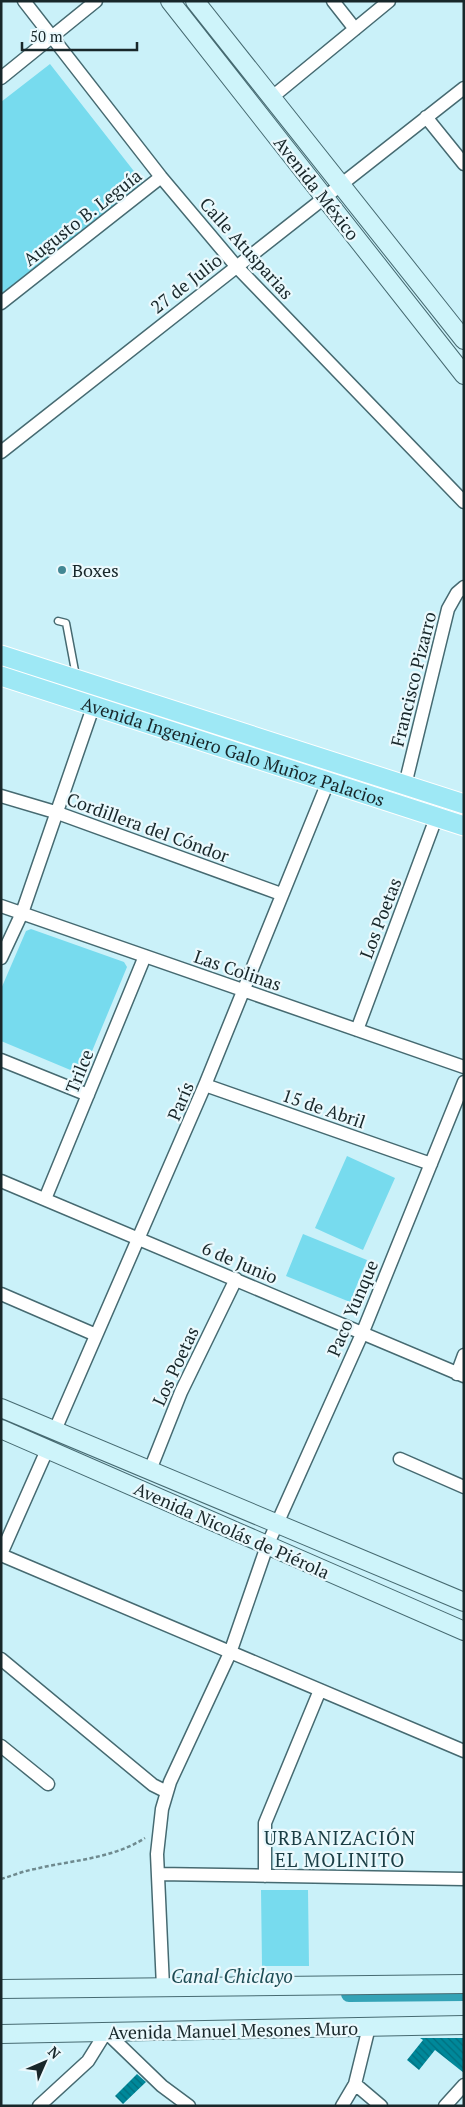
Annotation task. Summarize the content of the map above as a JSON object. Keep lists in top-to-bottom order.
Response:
{
  "streets": {
    "main road": ["Avenida Ingeniero Galo Muñoz Palacios"],
    "street": [
      "Avenida México",
      "Augusto B. Leguía",
      "Calle Atusparias",
      "27 de Julio",
      "Francisco Pizarro",
      "Cordillera del Cóndor",
      "Los Poetas",
      "Las Colinas",
      "Trilce",
      "París",
      "15 de Abril",
      "6 de Junio",
      "Paco Yunque",
      "Avenida Nicolás de Piérola",
      "Avenida Manuel Mesones Muro"
    ]
  },
  "crossings": [
    ["Avenida México", "27 de Julio"],
    ["Augusto B. Leguía", "Calle Atusparias"],
    ["Calle Atusparias", "27 de Julio"],
    ["Francisco Pizarro", "Avenida Ingeniero Galo Muñoz Palacios"],
    ["Avenida Ingeniero Galo Muñoz Palacios", "Los Poetas"],
    ["Avenida Ingeniero Galo Muñoz Palacios", "París"],
    ["Cordillera del Cóndor", "París"],
    ["Los Poetas", "Las Colinas"],
    ["Los Poetas", "6 de Junio"],
    ["Los Poetas", "Avenida Nicolás de Piérola"],
    ["Las Colinas", "Trilce"],
    ["Las Colinas", "París"],
    ["Trilce", "6 de Junio"],
    ["París", "15 de Abril"],
    ["París", "6 de Junio"],
    ["París", "Avenida Nicolás de Piérola"],
    ["15 de Abril", "Paco Yunque"],
    ["6 de Junio", "Paco Yunque"],
    ["Paco Yunque", "Avenida Nicolás de Piérola"]
  ],
  "districts": ["URBANIZACIÓN EL MOLINITO"],
  "water": ["Canal Chiclayo"],
  "places": ["Boxes"],
  "scale_bar": "50 m",
  "north": "top right"
}
